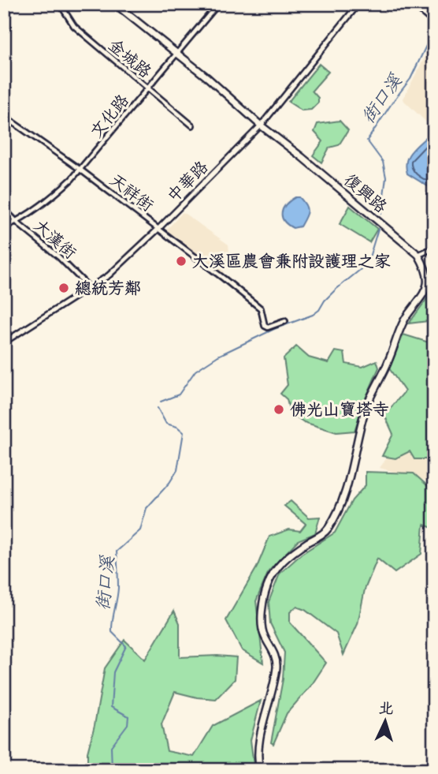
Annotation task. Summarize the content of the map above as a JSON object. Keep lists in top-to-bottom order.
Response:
{
  "streets": {
    "main road": ["復興路"],
    "street": [
      "金城路",
      "文化路",
      "中華路",
      "天祥街",
      "大漢街"
    ]
  },
  "crossings": [
    ["金城路", "文化路"],
    ["文化路", "天祥街"],
    ["文化路", "復興路"],
    ["文化路", "大漢街"],
    ["中華路", "天祥街"],
    ["中華路", "復興路"],
    ["中華路", "大漢街"]
  ],
  "water": ["街口溪"],
  "places": ["大溪區農會兼附設護理之家", "總統芳鄰", "佛光山寶塔寺"],
  "north": "top"
}
